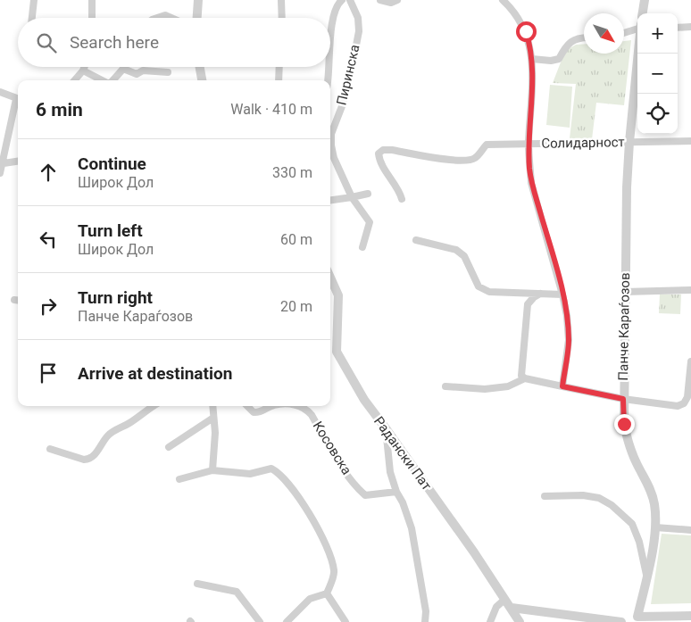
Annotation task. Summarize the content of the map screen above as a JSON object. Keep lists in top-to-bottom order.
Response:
{
  "streets": {
    "street": [
      "Пиринска",
      "Солидарност",
      "Панче Караѓозов",
      "Косовска",
      "Радански Пат"
    ]
  },
  "crossings": [
    ["Солидарност", "Панче Караѓозов"]
  ],
  "north": "bottom right",
  "page": {
    "map_buttons": ["+", "−"],
    "search": "Search here",
    "heading": ["6 min", "Walk · 410 m"],
    "list": [
      ["Continue", "Широк Дол", "330 m"],
      ["Turn left", "Широк Дол", "60 m"],
      ["Turn right", "Панче Караѓозов", "20 m"],
      "Arrive at destination"
    ]
  }
}
